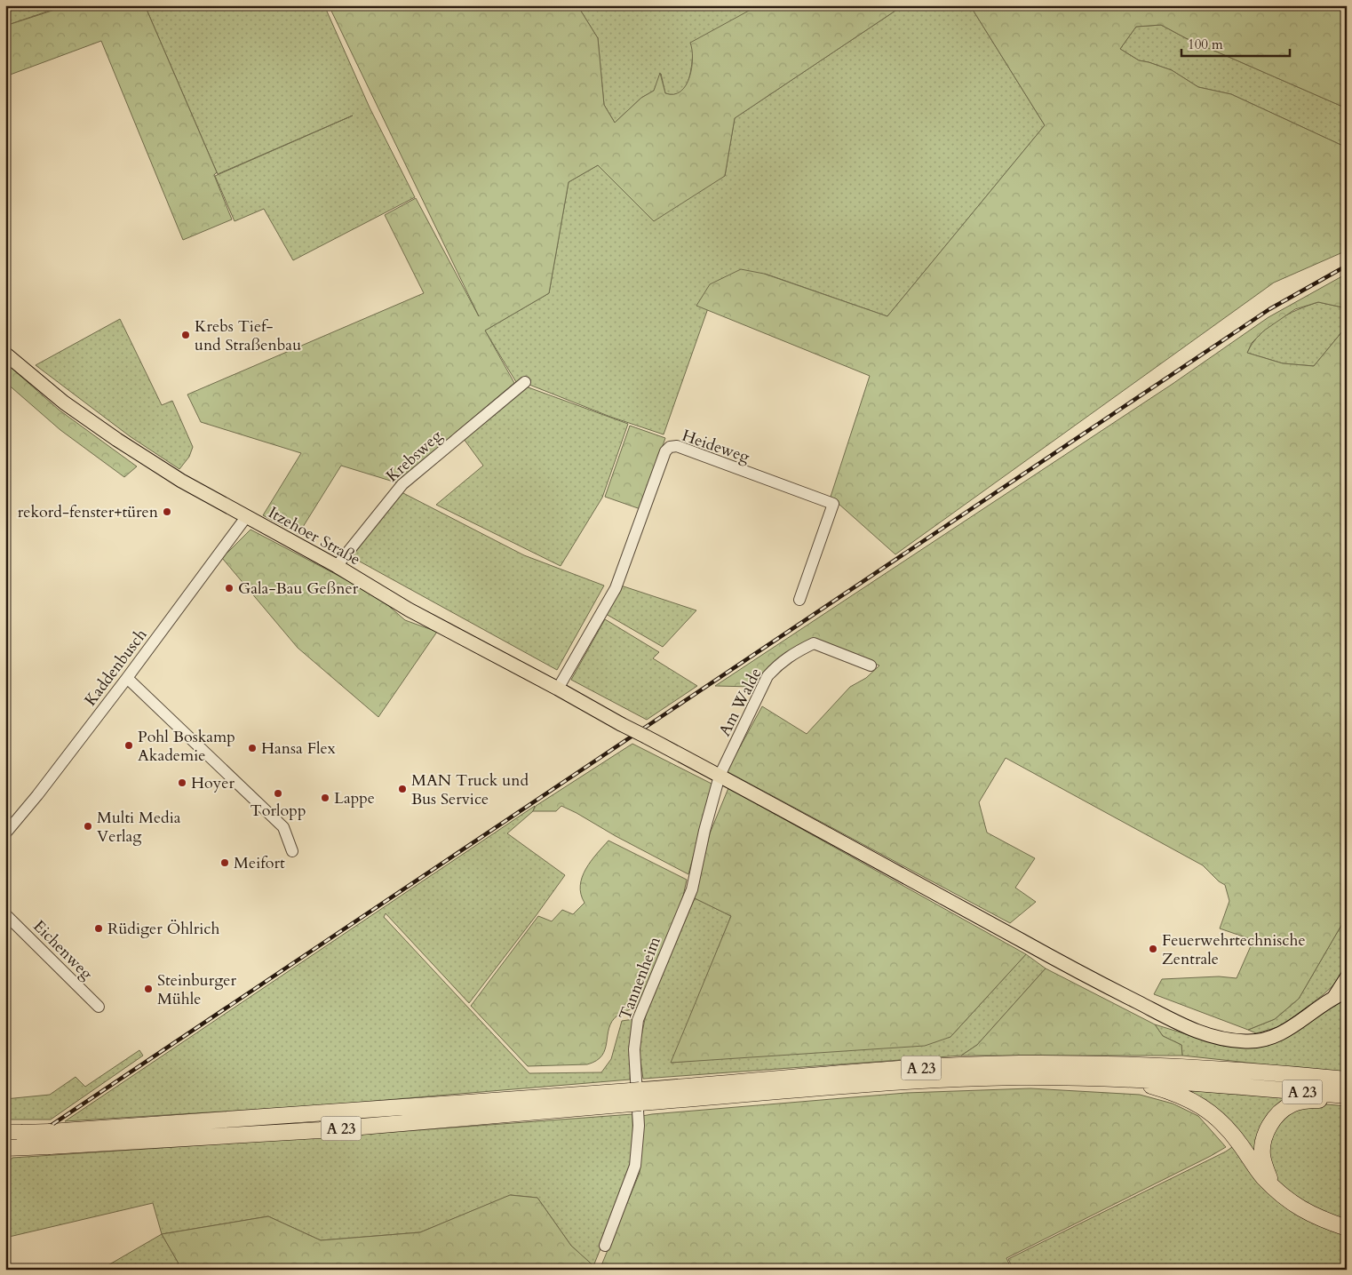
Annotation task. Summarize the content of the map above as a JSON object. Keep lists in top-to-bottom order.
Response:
{
  "streets": {
    "highway": ["A 23"],
    "main road": ["Itzehoer Straße"],
    "street": [
      "Heideweg",
      "Krebsweg",
      "Kaddenbusch",
      "Am Walde",
      "Eichenweg",
      "Tannenheim"
    ]
  },
  "crossings": [
    ["Heideweg", "Itzehoer Straße"],
    ["Krebsweg", "Itzehoer Straße"],
    ["Itzehoer Straße", "Kaddenbusch"],
    ["Itzehoer Straße", "Am Walde"],
    ["Itzehoer Straße", "Tannenheim"],
    ["Am Walde", "Tannenheim"]
  ],
  "places": [
    "Krebs Tief- und Straßenbau",
    "rekord-fenster+türen",
    "Gala-Bau Geßner",
    "Pohl Boskamp Akademie",
    "Hansa Flex",
    "Hoyer",
    "MAN Truck und Bus Service",
    "Torlopp",
    "Lappe",
    "Multi Media Verlag",
    "Meifort",
    "Rüdiger Öhlrich",
    "Feuerwehrtechnische Zentrale",
    "Steinburger Mühle"
  ],
  "scale_bar": "100 m"
}
